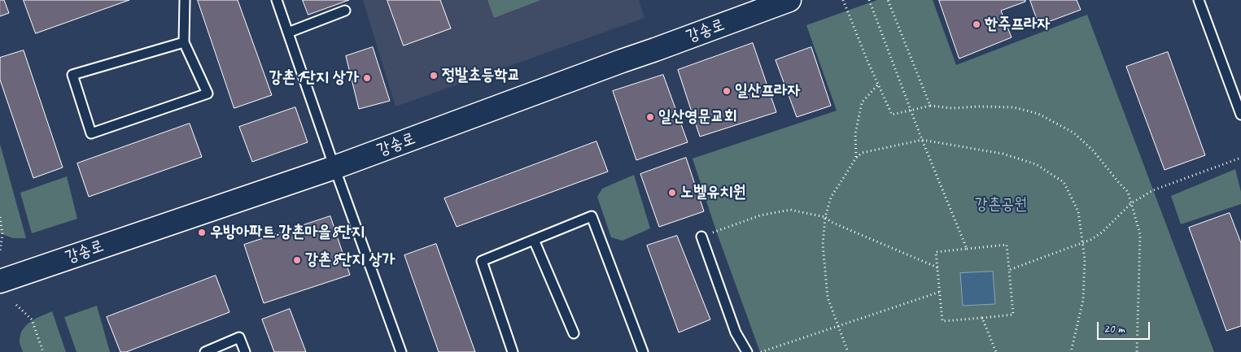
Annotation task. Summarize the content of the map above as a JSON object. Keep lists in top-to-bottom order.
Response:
{
  "streets": {
    "main road": ["강송로"]
  },
  "parks": ["강촌공원"],
  "places": [
    "한주프라자",
    "정발초등학교",
    "강촌1단지 상가",
    "일산프라자",
    "일산영문교회",
    "노벨유치원",
    "우방아파트.강촌마을8단지",
    "강촌8단지 상가"
  ],
  "scale_bar": "20 m"
}
